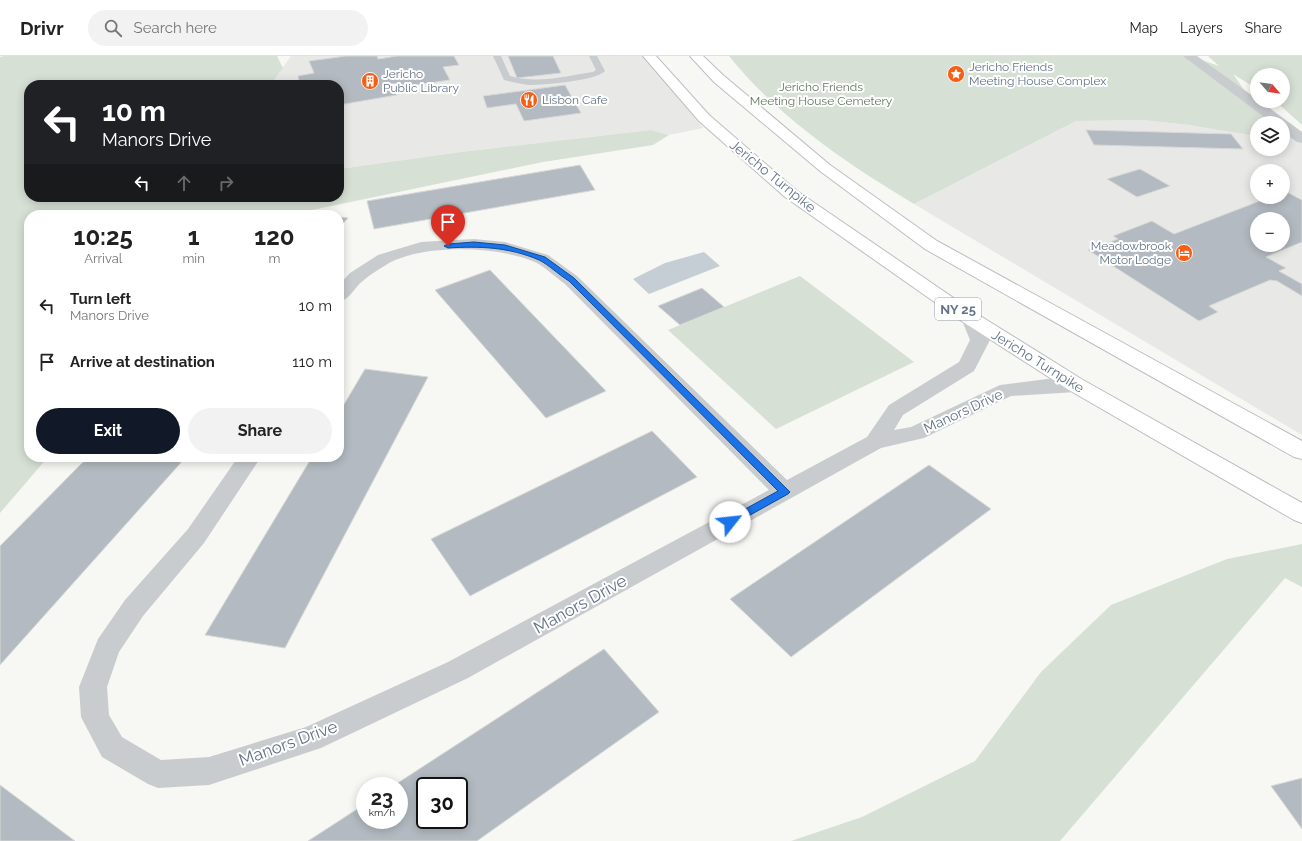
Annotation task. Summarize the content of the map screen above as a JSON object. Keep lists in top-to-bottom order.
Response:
{
  "streets": {
    "main road": ["Jericho Turnpike", "NY 25"],
    "street": ["Manors Drive"]
  },
  "crossings": [
    ["Jericho Turnpike", "Manors Drive"]
  ],
  "parks": ["Jericho Friends Meeting House Cemetery"],
  "places": {
    "place": ["Jericho Friends Meeting House Complex"],
    "building": ["Jericho Public Library"],
    "restaurant": ["Lisbon Cafe"],
    "hotel": ["Meadowbrook Motor Lodge"]
  },
  "north": "bottom right",
  "page": {
    "header": "Drivr",
    "search": "Search here",
    "nav": ["Map", "Layers", "Share"],
    "map_buttons": ["+", "−"],
    "turn": ["10 m", "Manors Drive"],
    "eta": [
      "10:25",
      "Arrival",
      "1",
      "min",
      "120",
      "m"
    ],
    "list": [
      {
        "name": "Turn left",
        "note": "Manors Drive",
        "value": "10 m"
      },
      {
        "name": "Arrive at destination",
        "value": "110 m"
      }
    ],
    "buttons": ["Exit", "Share"],
    "speed": "23 km/h",
    "limit": "30"
  }
}
